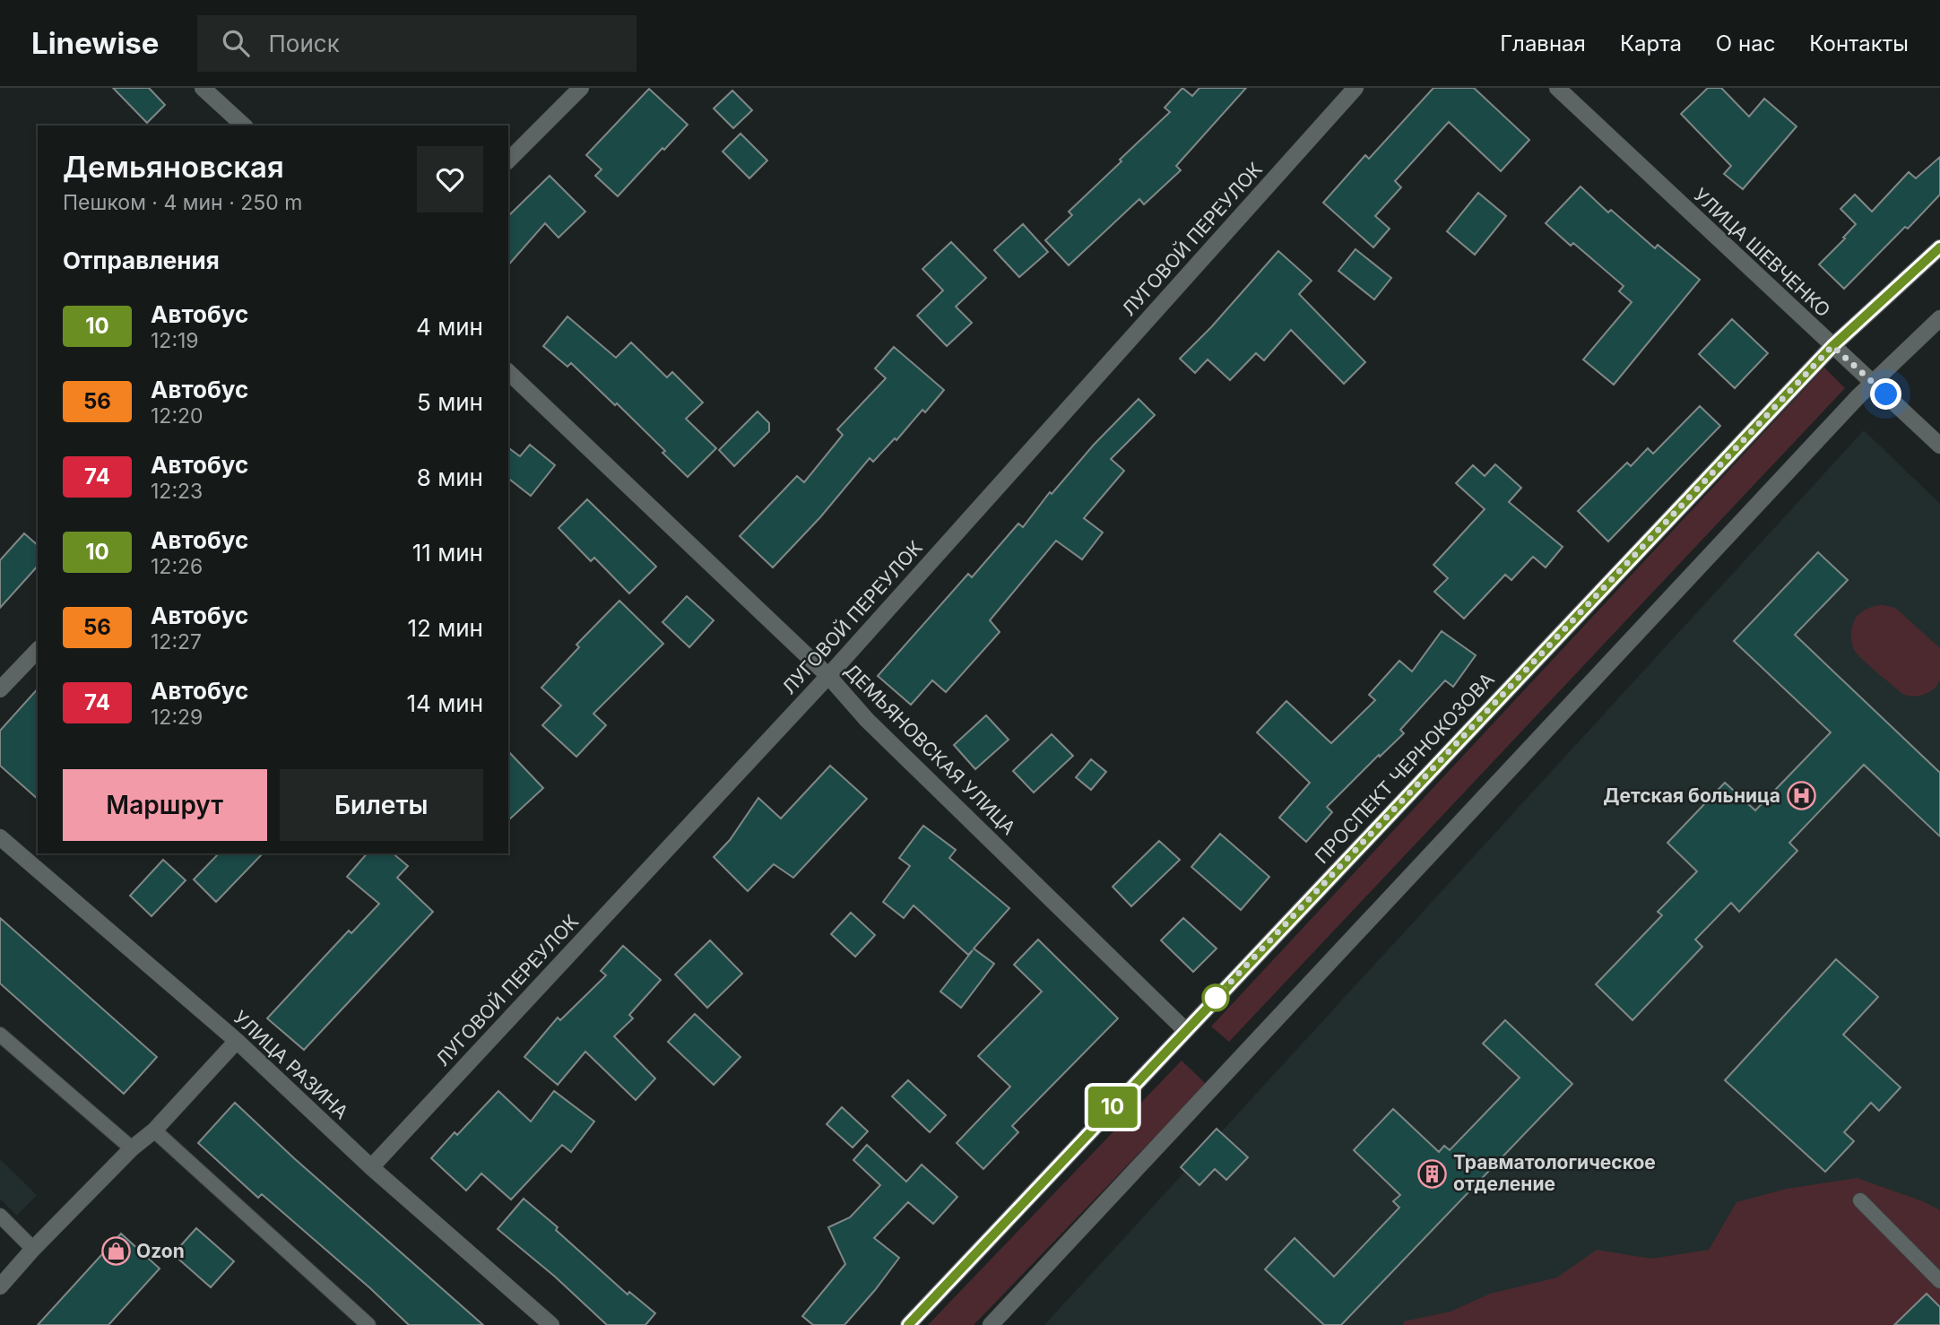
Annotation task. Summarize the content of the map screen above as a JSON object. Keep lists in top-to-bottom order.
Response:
{
  "streets": {
    "street": [
      "ЛУГОВОЙ ПЕРЕУЛОК",
      "УЛИЦА ШЕВЧЕНКО",
      "ДЕМЬЯНОВСКАЯ УЛИЦА",
      "ПРОСПЕКТ ЧЕРНОКОЗОВА",
      "УЛИЦА РАЗИНА"
    ]
  },
  "crossings": [
    ["ЛУГОВОЙ ПЕРЕУЛОК", "ДЕМЬЯНОВСКАЯ УЛИЦА"],
    ["ЛУГОВОЙ ПЕРЕУЛОК", "УЛИЦА РАЗИНА"],
    ["УЛИЦА ШЕВЧЕНКО", "ПРОСПЕКТ ЧЕРНОКОЗОВА"],
    ["ДЕМЬЯНОВСКАЯ УЛИЦА", "ПРОСПЕКТ ЧЕРНОКОЗОВА"]
  ],
  "places": {
    "hospital": ["Детская больница"],
    "building": ["Травматологическое отделение"],
    "shop": ["Ozon"]
  },
  "lines": ["bus line 10"],
  "page": {
    "header": "Linewise",
    "search": "Поиск",
    "nav": [
      "Главная",
      "Карта",
      "О нас",
      "Контакты"
    ],
    "on_map": "10",
    "heading": [
      ["Демьяновская", "Пешком · 4 мин · 250 m"],
      "Отправления"
    ],
    "list": [
      {
        "mark": "10",
        "name": "Автобус",
        "note": "12:19",
        "value": "4 мин"
      },
      {
        "mark": "56",
        "name": "Автобус",
        "note": "12:20",
        "value": "5 мин"
      },
      {
        "mark": "74",
        "name": "Автобус",
        "note": "12:23",
        "value": "8 мин"
      },
      {
        "mark": "10",
        "name": "Автобус",
        "note": "12:26",
        "value": "11 мин"
      },
      {
        "mark": "56",
        "name": "Автобус",
        "note": "12:27",
        "value": "12 мин"
      },
      {
        "mark": "74",
        "name": "Автобус",
        "note": "12:29",
        "value": "14 мин"
      }
    ],
    "buttons": ["Маршрут", "Билеты"]
  }
}
